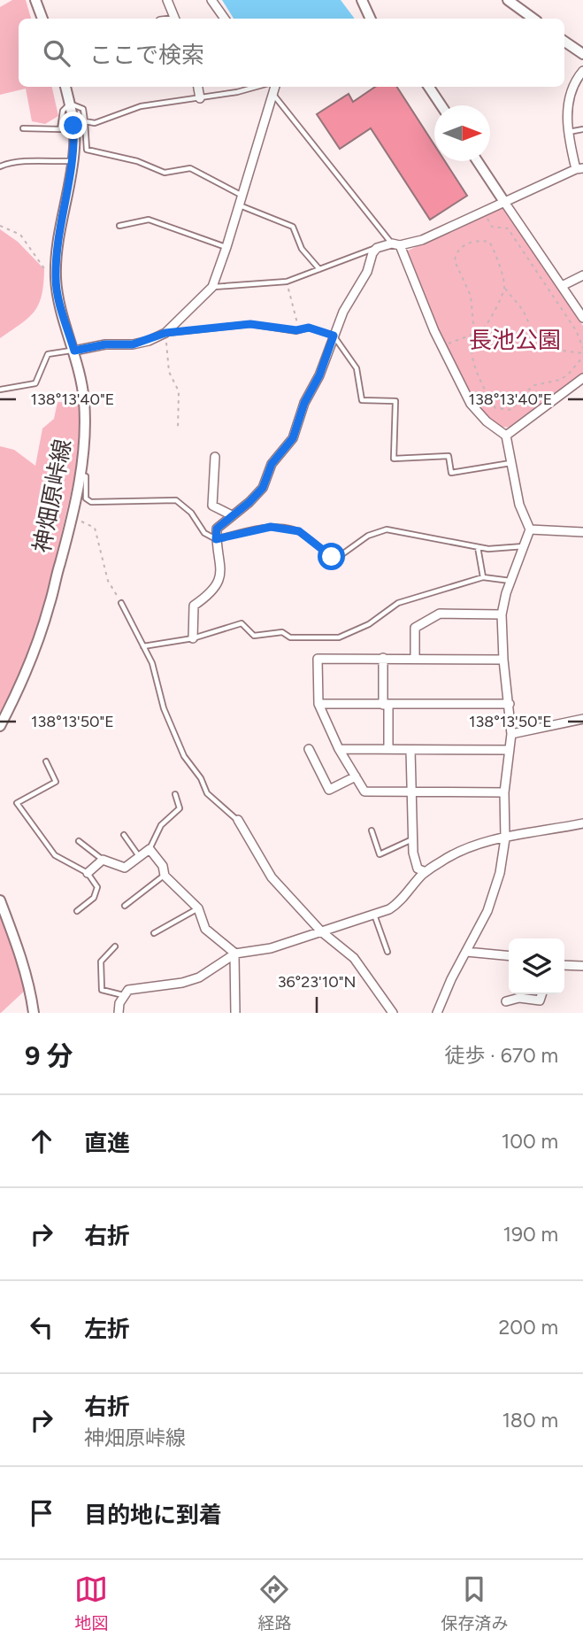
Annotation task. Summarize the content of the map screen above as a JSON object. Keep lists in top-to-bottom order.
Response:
{
  "streets": {
    "street": ["神畑原峠線"]
  },
  "parks": ["長池公園"],
  "north": "right",
  "page": {
    "search": "ここで検索",
    "heading": ["9 分", "徒歩 · 670 m"],
    "list": [
      ["直進", "100 m"],
      ["右折", "190 m"],
      ["左折", "200 m"],
      ["右折", "神畑原峠線", "180 m"],
      "目的地に到着"
    ],
    "nav": ["地図", "経路", "保存済み"]
  },
  "coordinates": ["138°13'40\"E", "138°13'50\"E", "36°23'10\"N"]
}
